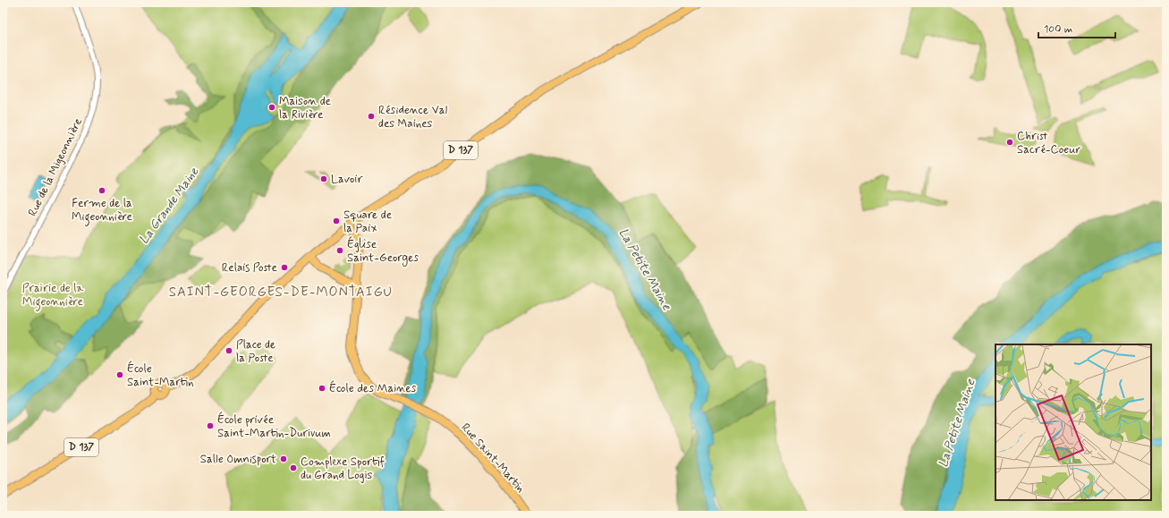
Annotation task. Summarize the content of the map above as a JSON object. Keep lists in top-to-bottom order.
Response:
{
  "streets": {
    "main road": ["D 137", "Rue Saint-Martin"],
    "street": ["Rue de la Migeonnière"]
  },
  "districts": ["SAINT-GEORGES-DE-MONTAIGU"],
  "water": ["La Grande Maine", "La Petite Maine"],
  "parks": ["Prairie de la Migeonnière"],
  "places": [
    "Maison de la Rivière",
    "Résidence Val des Maines",
    "Christ Sacré-Coeur",
    "Lavoir",
    "Ferme de la Migeonnière",
    "Square de la Paix",
    "Église Saint-Georges",
    "Relais Poste",
    "Place de la Poste",
    "École Saint-Martin",
    "École des Maines",
    "École privée Saint-Martin-Durivum",
    "Salle Omnisport",
    "Complexe Sportif du Grand Logis"
  ],
  "scale_bar": "100 m"
}
